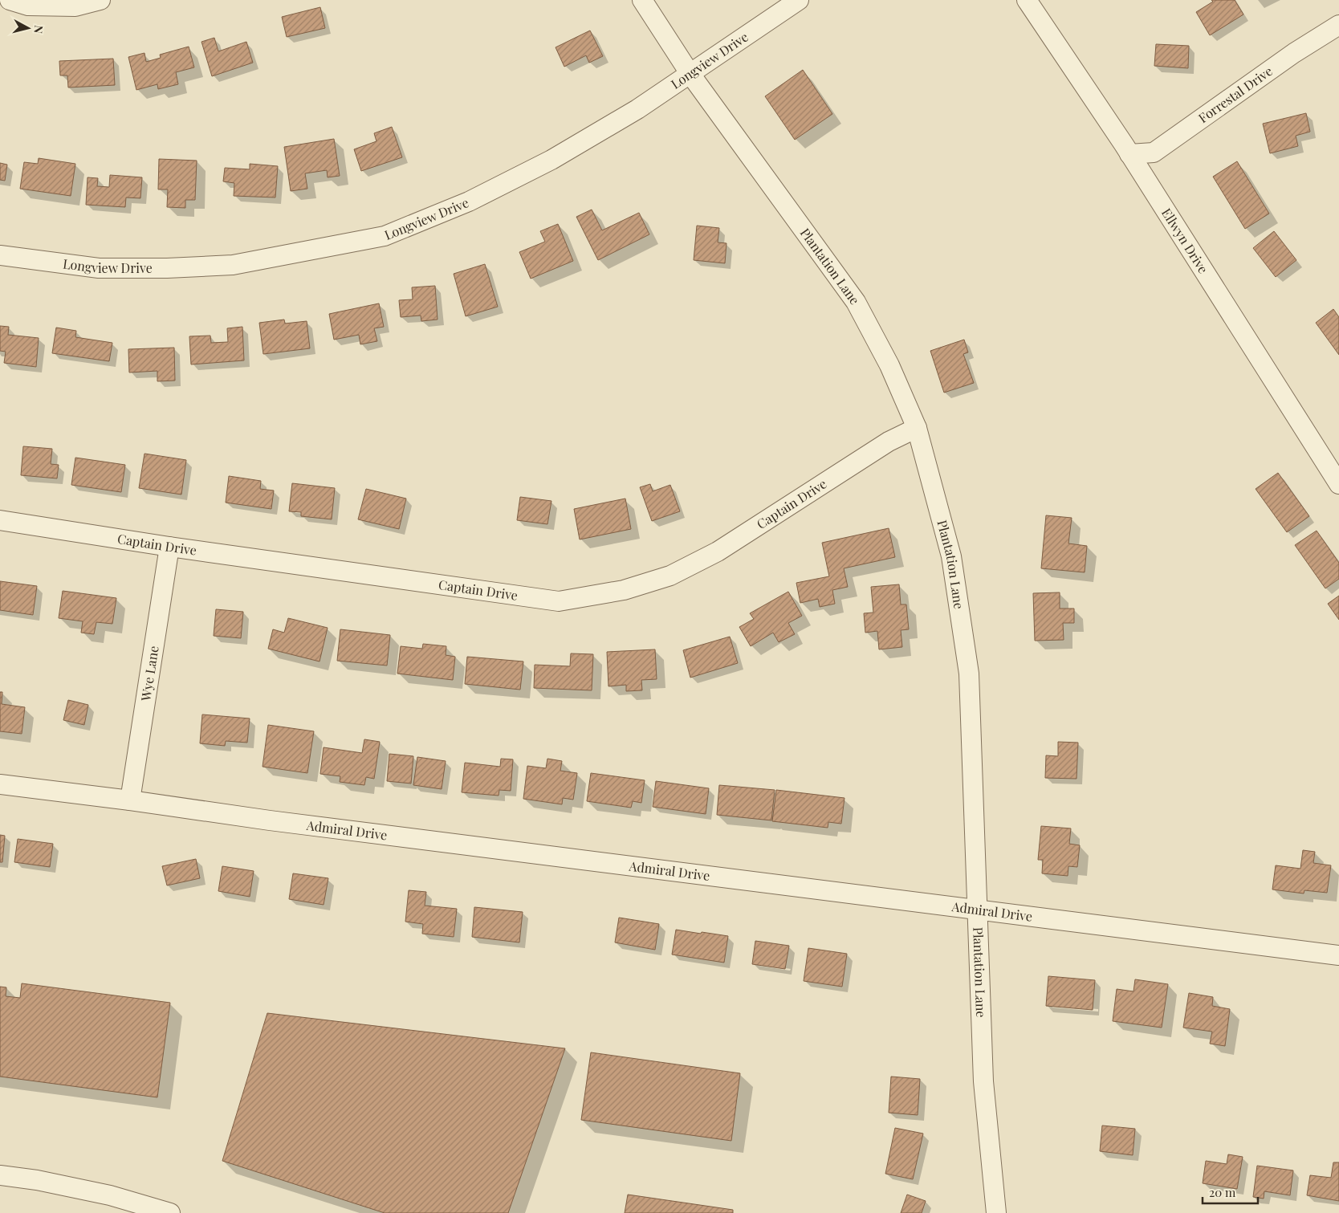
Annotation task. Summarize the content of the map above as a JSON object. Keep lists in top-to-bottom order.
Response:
{
  "streets": {
    "street": [
      "Longview Drive",
      "Forrestal Drive",
      "Ellwyn Drive",
      "Plantation Lane",
      "Captain Drive",
      "Wye Lane",
      "Admiral Drive"
    ]
  },
  "crossings": [
    ["Longview Drive", "Plantation Lane"],
    ["Forrestal Drive", "Ellwyn Drive"],
    ["Plantation Lane", "Captain Drive"],
    ["Plantation Lane", "Admiral Drive"],
    ["Captain Drive", "Wye Lane"],
    ["Wye Lane", "Admiral Drive"]
  ],
  "scale_bar": "20 m",
  "north": "right"
}
